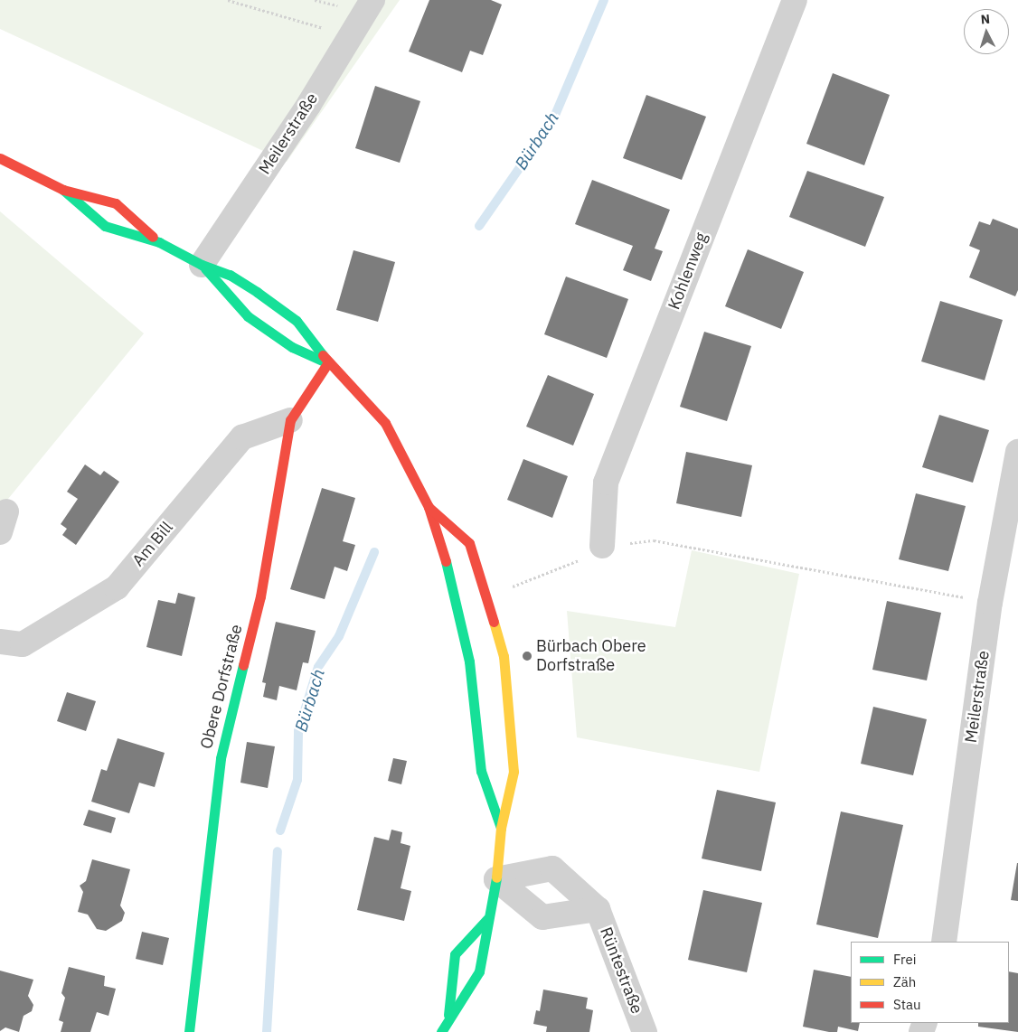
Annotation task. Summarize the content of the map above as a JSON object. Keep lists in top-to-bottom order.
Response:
{
  "streets": {
    "street": [
      "Meilerstraße",
      "Kohlenweg",
      "Am Bill",
      "Obere Dorfstraße",
      "Rüntestraße"
    ]
  },
  "crossings": [
    ["Am Bill", "Obere Dorfstraße"]
  ],
  "water": ["Bürbach"],
  "places": ["Bürbach Obere Dorfstraße"],
  "legend": ["Frei", "Zäh", "Stau"],
  "north": "top"
}
